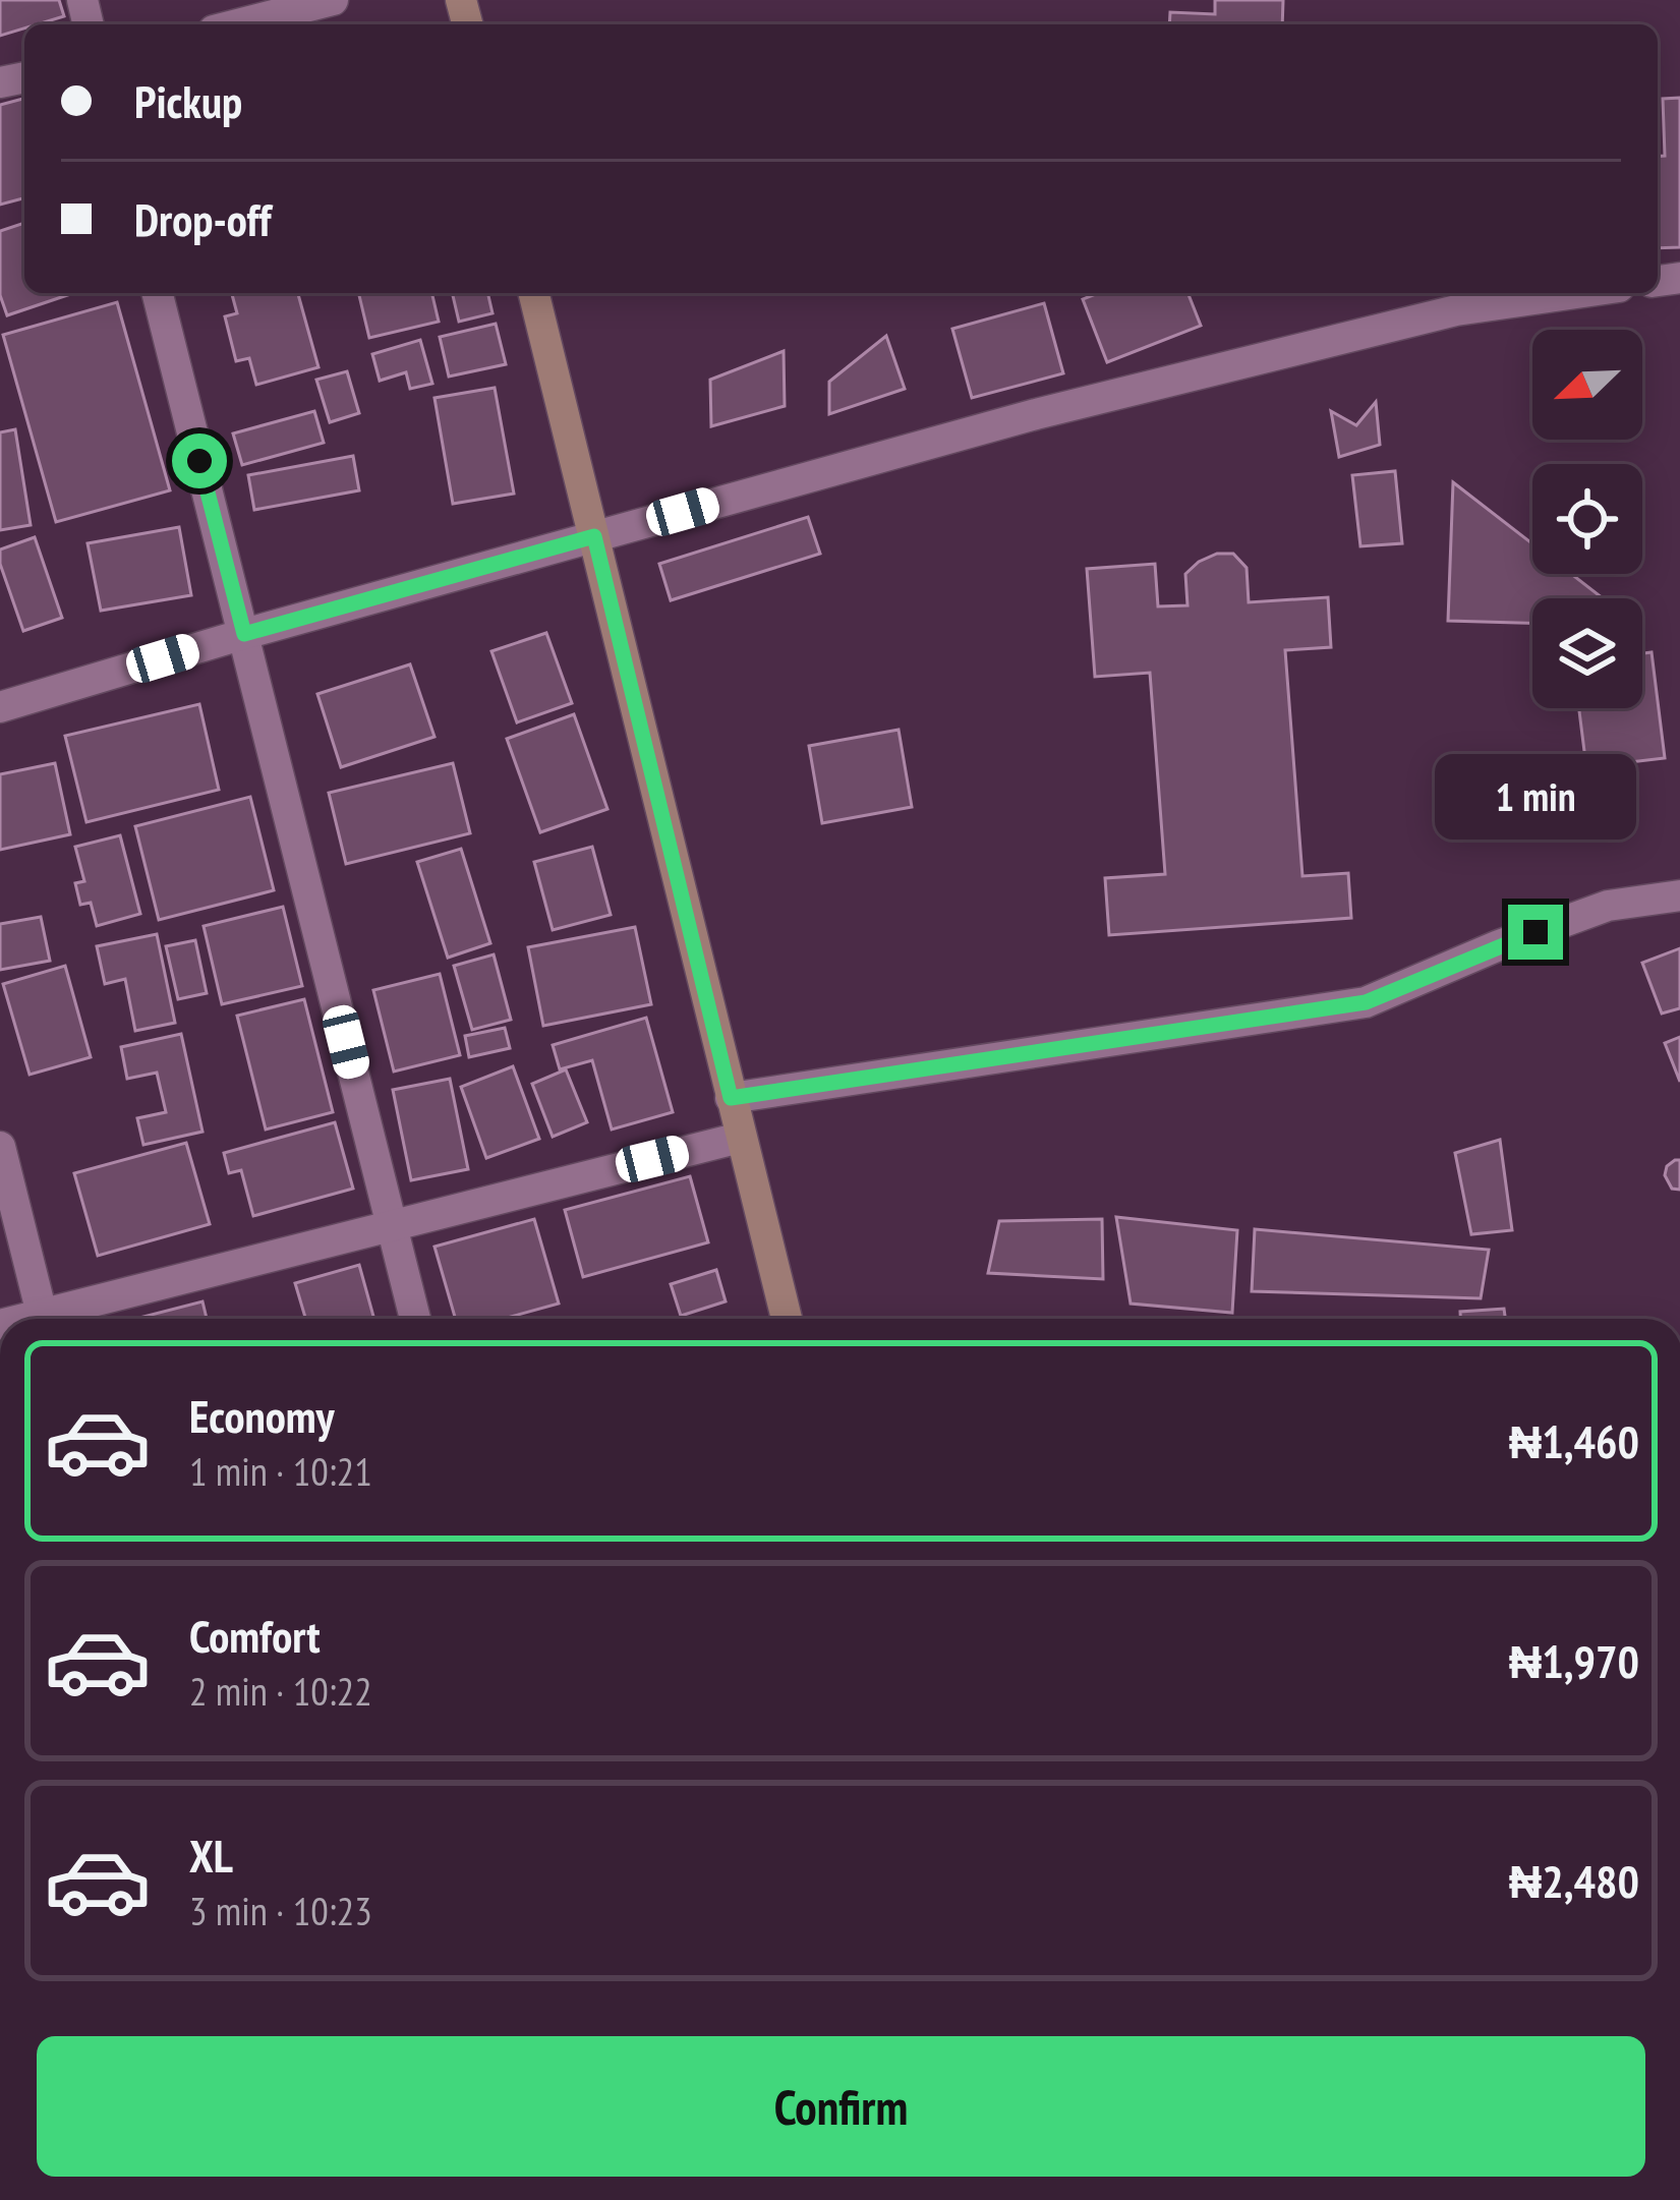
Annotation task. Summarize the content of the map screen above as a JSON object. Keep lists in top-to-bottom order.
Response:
{
  "north": "bottom left",
  "page": {
    "banner": ["Pickup", "Drop-off"],
    "bubble": "1 min",
    "list": [
      {
        "name": "Economy",
        "note": "1 min · 10:21",
        "value": "₦1,460"
      },
      {
        "name": "Comfort",
        "note": "2 min · 10:22",
        "value": "₦1,970"
      },
      {
        "name": "XL",
        "note": "3 min · 10:23",
        "value": "₦2,480"
      }
    ],
    "buttons": "Confirm"
  }
}
